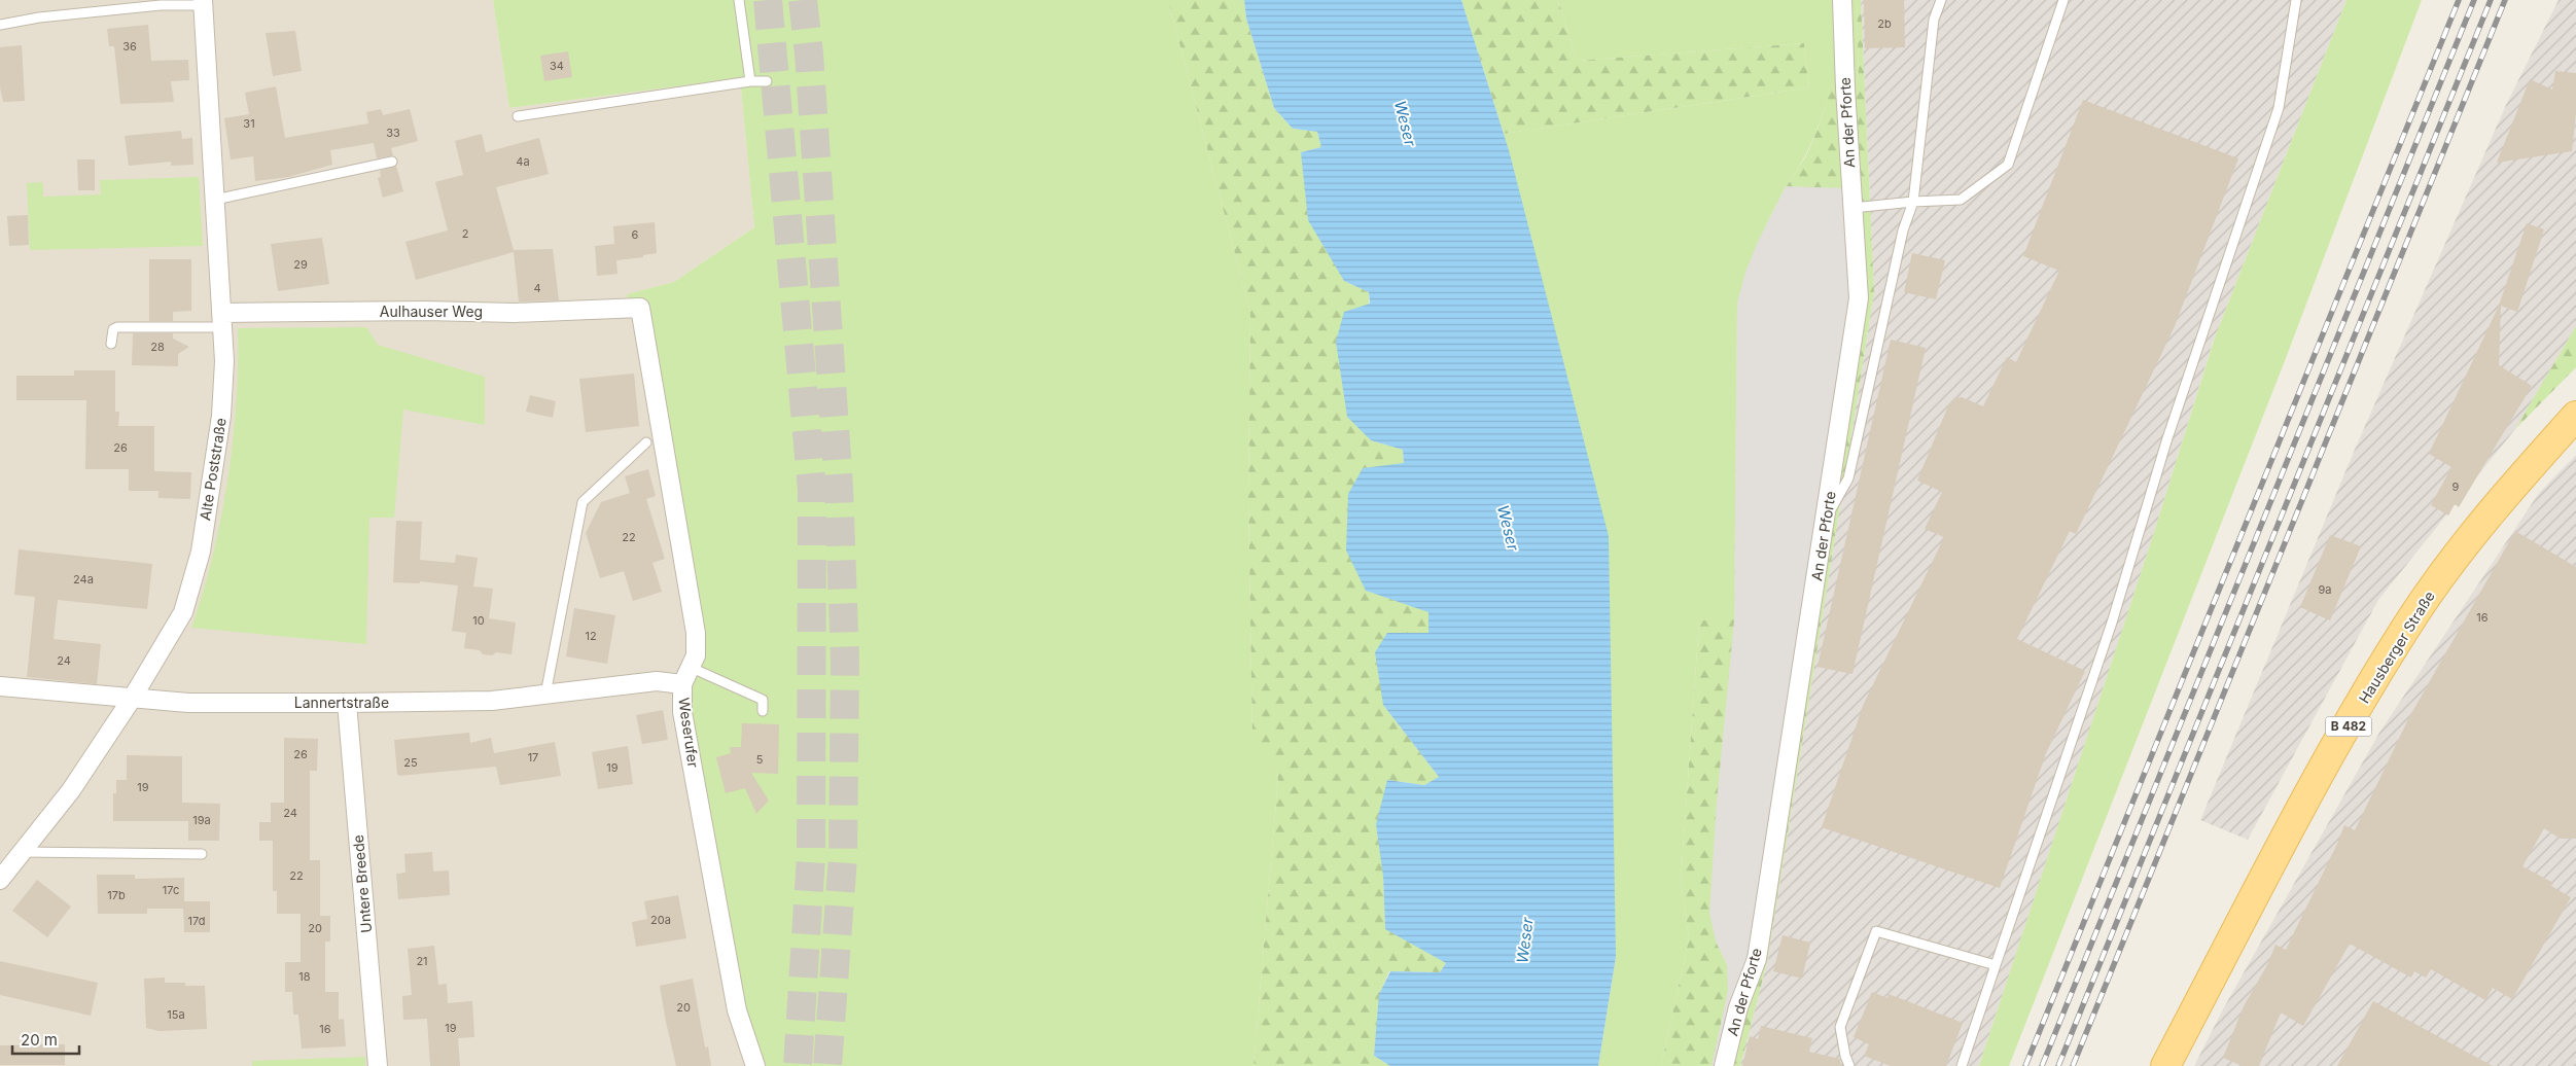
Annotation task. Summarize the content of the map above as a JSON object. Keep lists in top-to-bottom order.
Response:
{
  "streets": {
    "main road": ["Hausberger Straße", "B 482"],
    "street": [
      "An der Pforte",
      "Aulhauser Weg",
      "Alte Poststraße",
      "Lannertstraße",
      "Weserufer",
      "Untere Breede"
    ]
  },
  "crossings": [
    ["Aulhauser Weg", "Alte Poststraße"],
    ["Aulhauser Weg", "Weserufer"],
    ["Alte Poststraße", "Lannertstraße"],
    ["Lannertstraße", "Weserufer"],
    ["Lannertstraße", "Untere Breede"]
  ],
  "water": ["Weser"],
  "house_numbers": [
    "2b",
    "36",
    "34",
    "31",
    "33",
    "4a",
    "2",
    "6",
    "29",
    "4",
    "28",
    "26",
    "9",
    "22",
    "24a",
    "9a",
    "16",
    "10",
    "12",
    "24",
    "26",
    "17",
    "5",
    "25",
    "19",
    "19",
    "24",
    "19a",
    "22",
    "17c",
    "17b",
    "20a",
    "17d",
    "20",
    "21",
    "18",
    "20",
    "15a",
    "19",
    "16"
  ],
  "scale_bar": "20 m"
}
